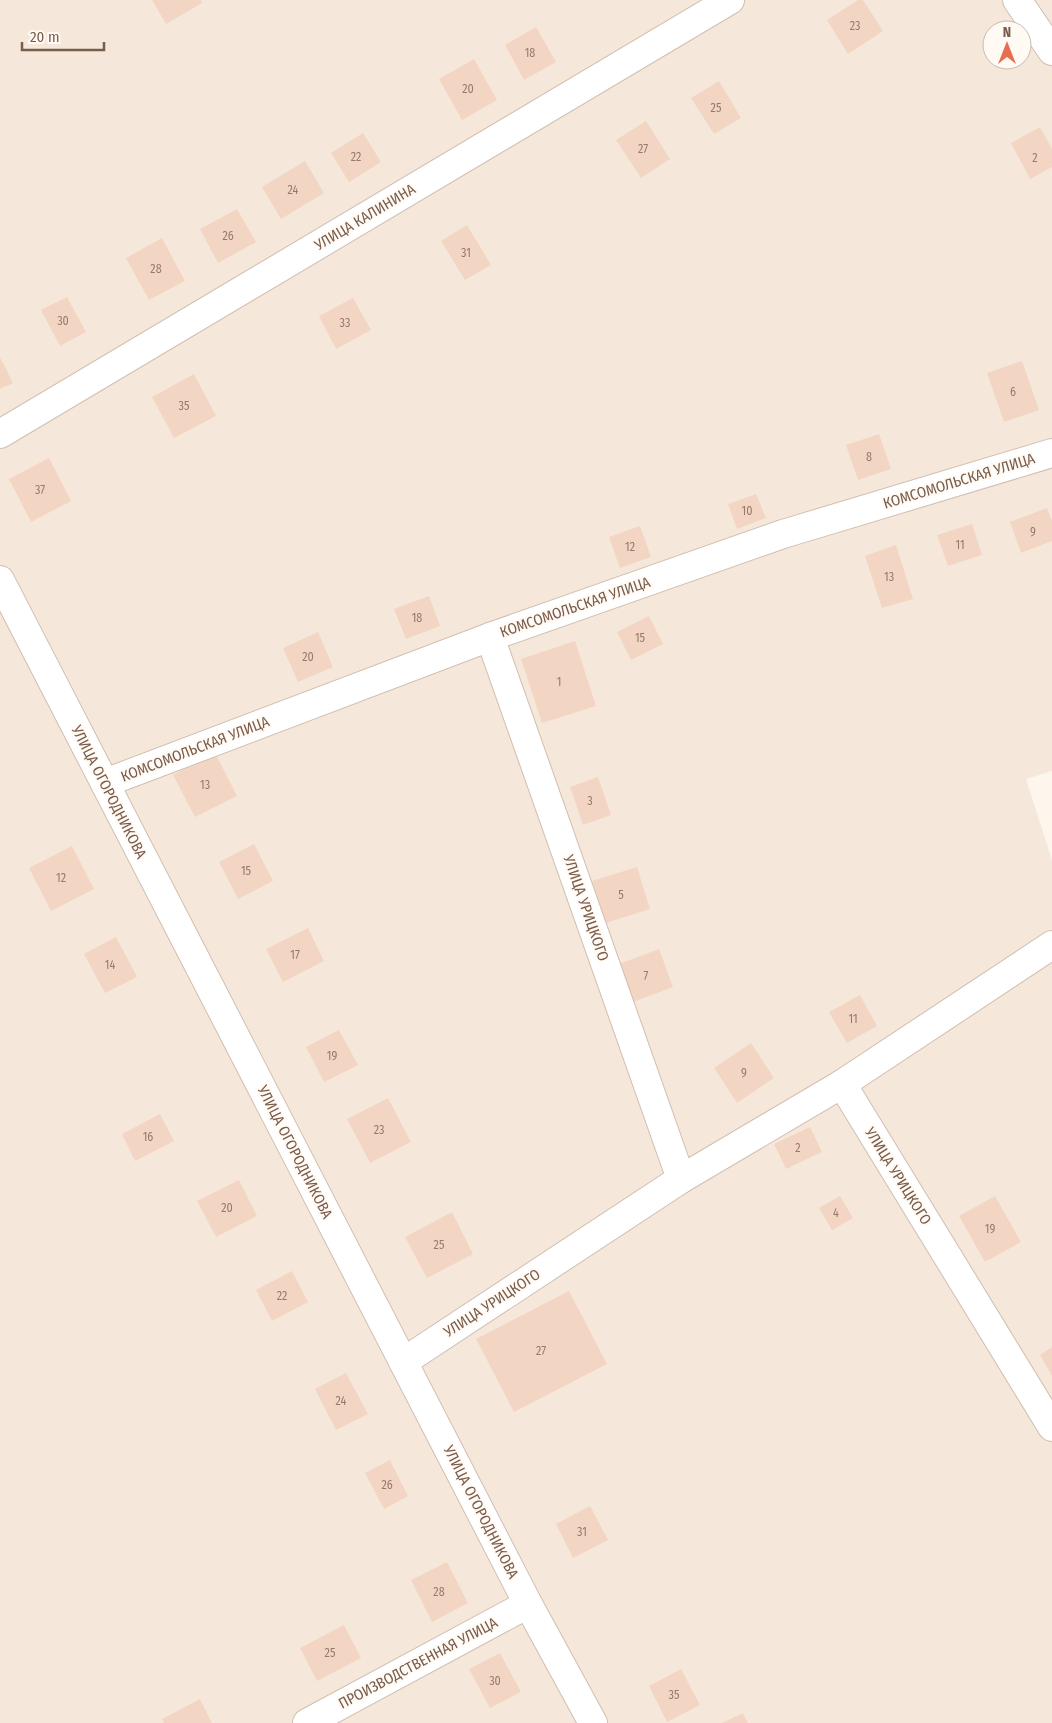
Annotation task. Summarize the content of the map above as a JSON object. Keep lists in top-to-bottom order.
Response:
{
  "streets": {
    "street": [
      "УЛИЦА КАЛИНИНА",
      "КОМСОМОЛЬСКАЯ УЛИЦА",
      "УЛИЦА ОГОРОДНИКОВА",
      "УЛИЦА УРИЦКОГО",
      "ПРОИЗВОДСТВЕННАЯ УЛИЦА"
    ]
  },
  "crossings": [
    ["КОМСОМОЛЬСКАЯ УЛИЦА", "УЛИЦА ОГОРОДНИКОВА"],
    ["КОМСОМОЛЬСКАЯ УЛИЦА", "УЛИЦА УРИЦКОГО"],
    ["УЛИЦА ОГОРОДНИКОВА", "УЛИЦА УРИЦКОГО"],
    ["УЛИЦА ОГОРОДНИКОВА", "ПРОИЗВОДСТВЕННАЯ УЛИЦА"]
  ],
  "house_numbers": [
    "23",
    "18",
    "20",
    "25",
    "27",
    "22",
    "2",
    "24",
    "26",
    "31",
    "28",
    "30",
    "33",
    "6",
    "35",
    "8",
    "37",
    "10",
    "9",
    "11",
    "12",
    "13",
    "18",
    "15",
    "20",
    "1",
    "13",
    "3",
    "15",
    "12",
    "5",
    "17",
    "14",
    "7",
    "11",
    "19",
    "9",
    "23",
    "16",
    "2",
    "20",
    "4",
    "19",
    "25",
    "22",
    "27",
    "24",
    "26",
    "31",
    "28",
    "25",
    "30",
    "35"
  ],
  "scale_bar": "20 m",
  "north": "top"
}
